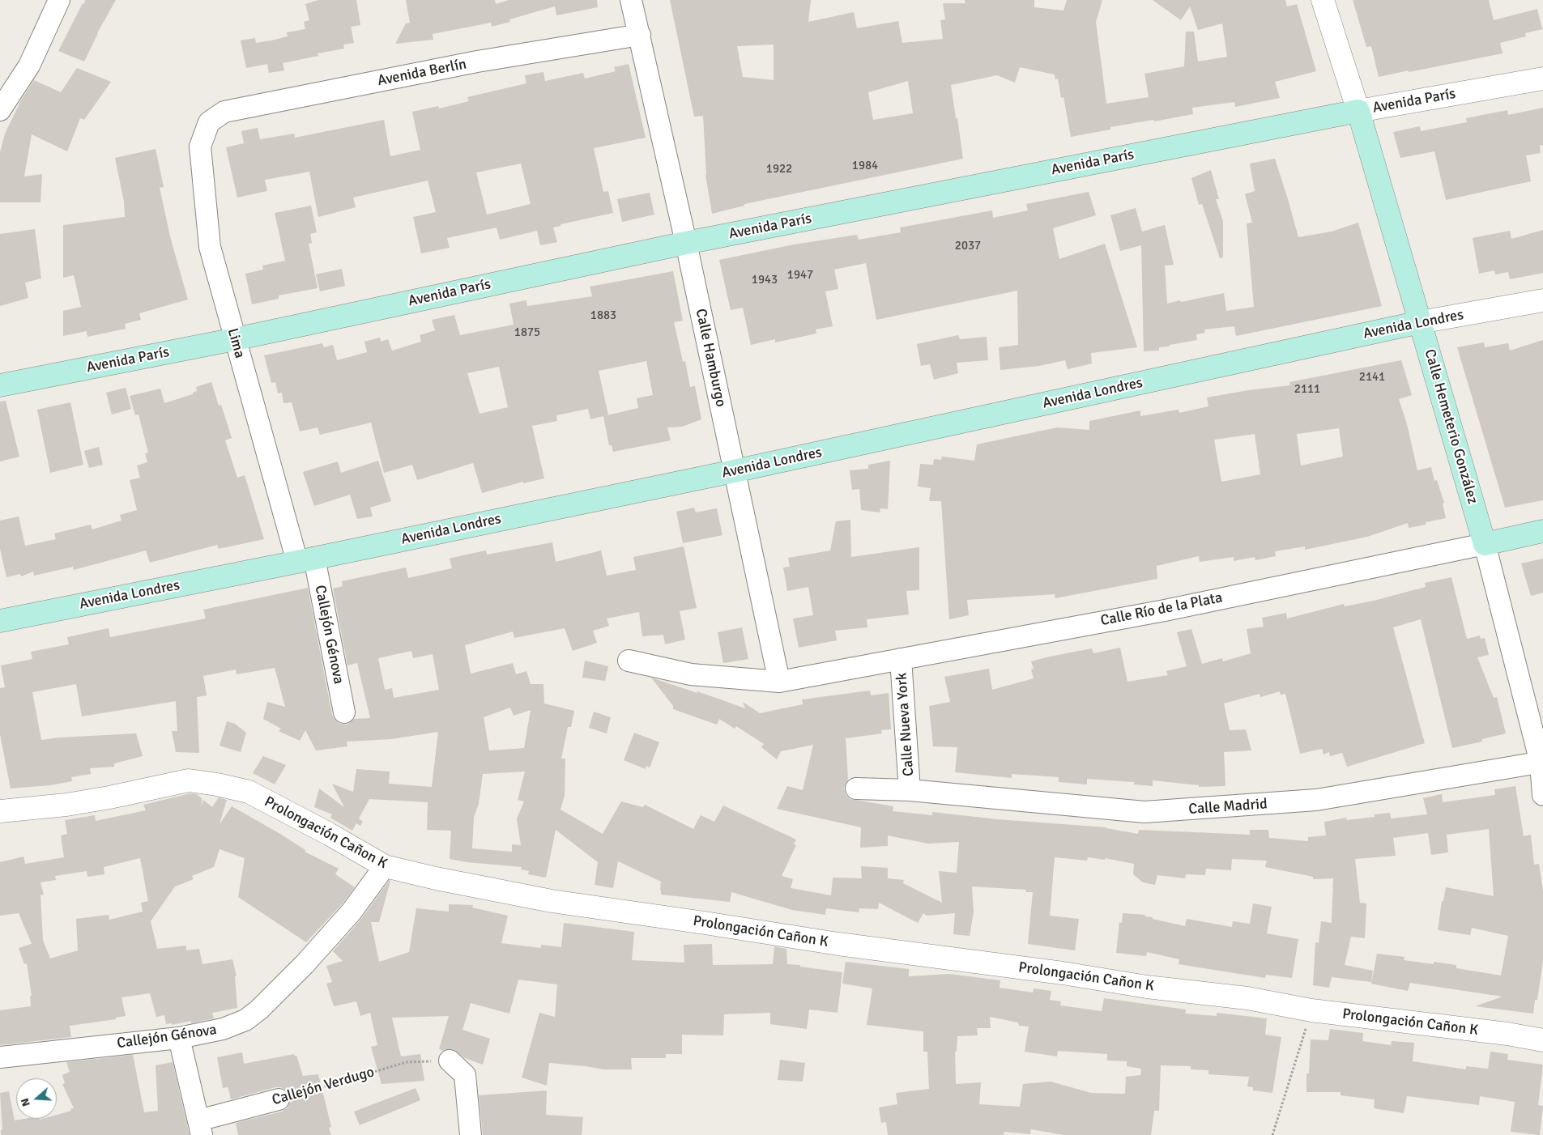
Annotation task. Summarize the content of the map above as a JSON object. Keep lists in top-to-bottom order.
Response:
{
  "streets": {
    "main road": [
      "Avenida París",
      "Avenida Londres",
      "Calle Hemeterio González",
      "Calle Río de la Plata"
    ],
    "street": [
      "Avenida Berlín",
      "Lima",
      "Calle Hamburgo",
      "Callejón Génova",
      "Calle Nueva York",
      "Calle Madrid",
      "Prolongación Cañon K",
      "Callejón Verdugo"
    ]
  },
  "crossings": [
    ["Avenida Berlín", "Lima"],
    ["Avenida Berlín", "Calle Hamburgo"],
    ["Avenida París", "Lima"],
    ["Avenida París", "Calle Hamburgo"],
    ["Avenida París", "Calle Hemeterio González"],
    ["Avenida Londres", "Lima"],
    ["Avenida Londres", "Calle Hamburgo"],
    ["Avenida Londres", "Calle Hemeterio González"],
    ["Avenida Londres", "Callejón Génova"],
    ["Lima", "Callejón Génova"],
    ["Calle Hamburgo", "Calle Río de la Plata"],
    ["Calle Hemeterio González", "Calle Río de la Plata"],
    ["Calle Hemeterio González", "Calle Madrid"],
    ["Calle Río de la Plata", "Calle Nueva York"],
    ["Callejón Génova", "Prolongación Cañon K"],
    ["Calle Nueva York", "Calle Madrid"]
  ],
  "house_numbers": [
    "1984",
    "1922",
    "2037",
    "1947",
    "1943",
    "1883",
    "1875",
    "2141",
    "2111"
  ],
  "north": "left"
}
